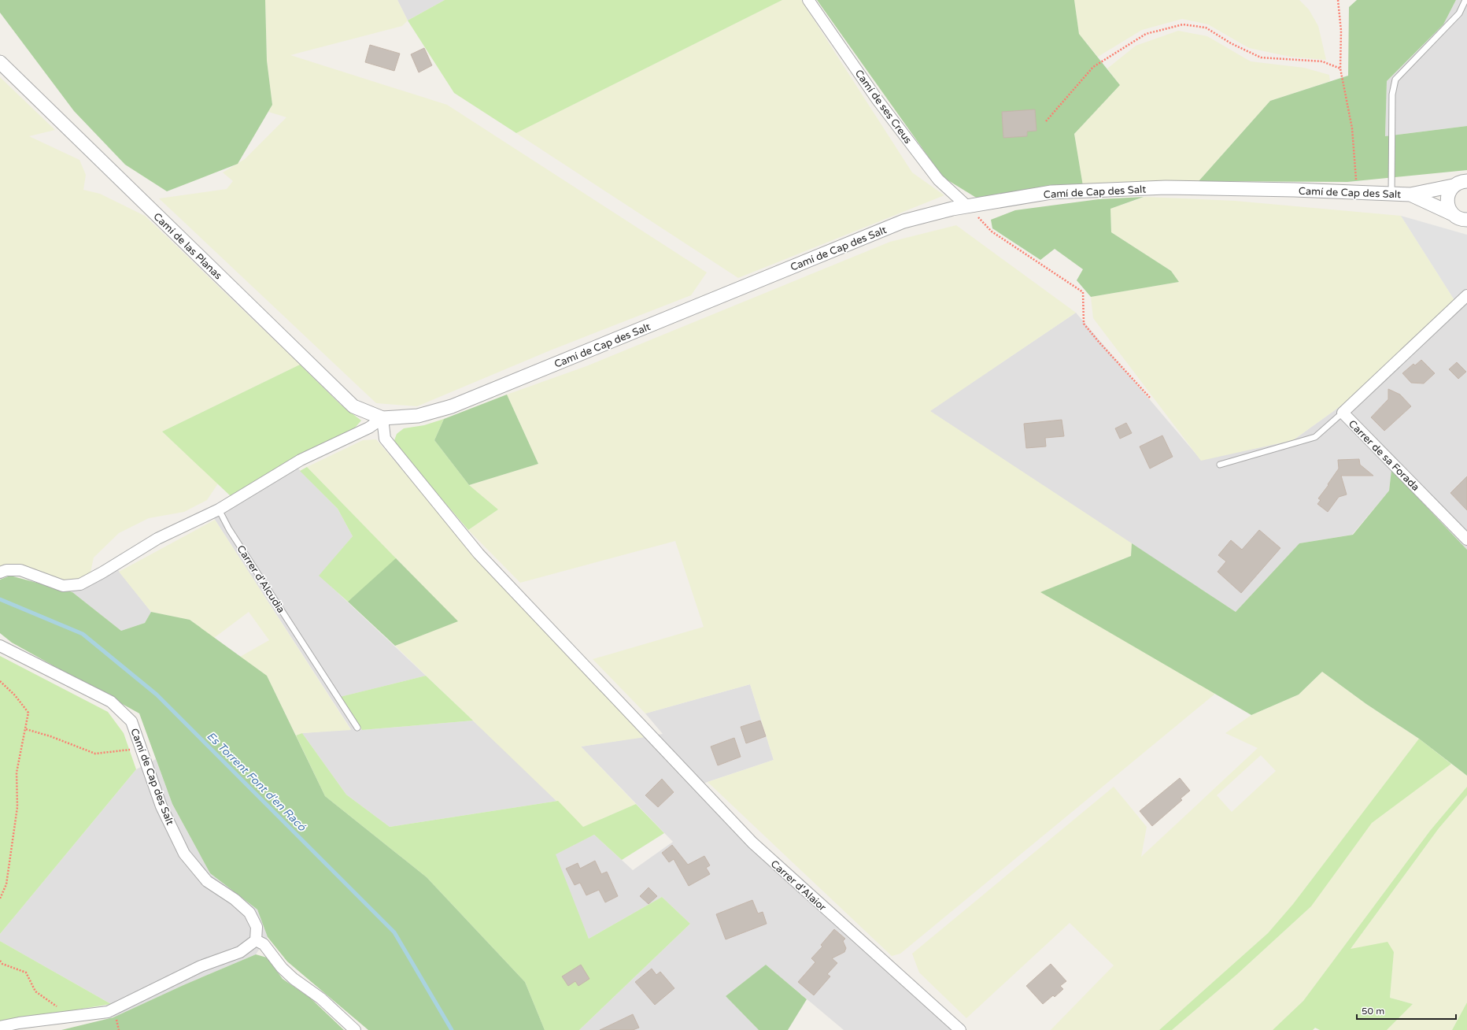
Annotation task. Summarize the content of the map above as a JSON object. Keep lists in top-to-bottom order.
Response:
{
  "streets": {
    "street": [
      "Camí de ses Creus",
      "Camí de Cap des Salt",
      "Camí de las Planas",
      "Carrer de sa Forada",
      "Carrer d'Alaior"
    ],
    "lane": ["Carrer d'Alcudia"]
  },
  "crossings": [
    ["Camí de ses Creus", "Camí de Cap des Salt"],
    ["Camí de Cap des Salt", "Camí de las Planas"],
    ["Camí de Cap des Salt", "Carrer d'Alaior"],
    ["Camí de las Planas", "Carrer d'Alaior"]
  ],
  "water": ["Es Torrent Font d'en Racó"],
  "scale_bar": "50 m"
}
